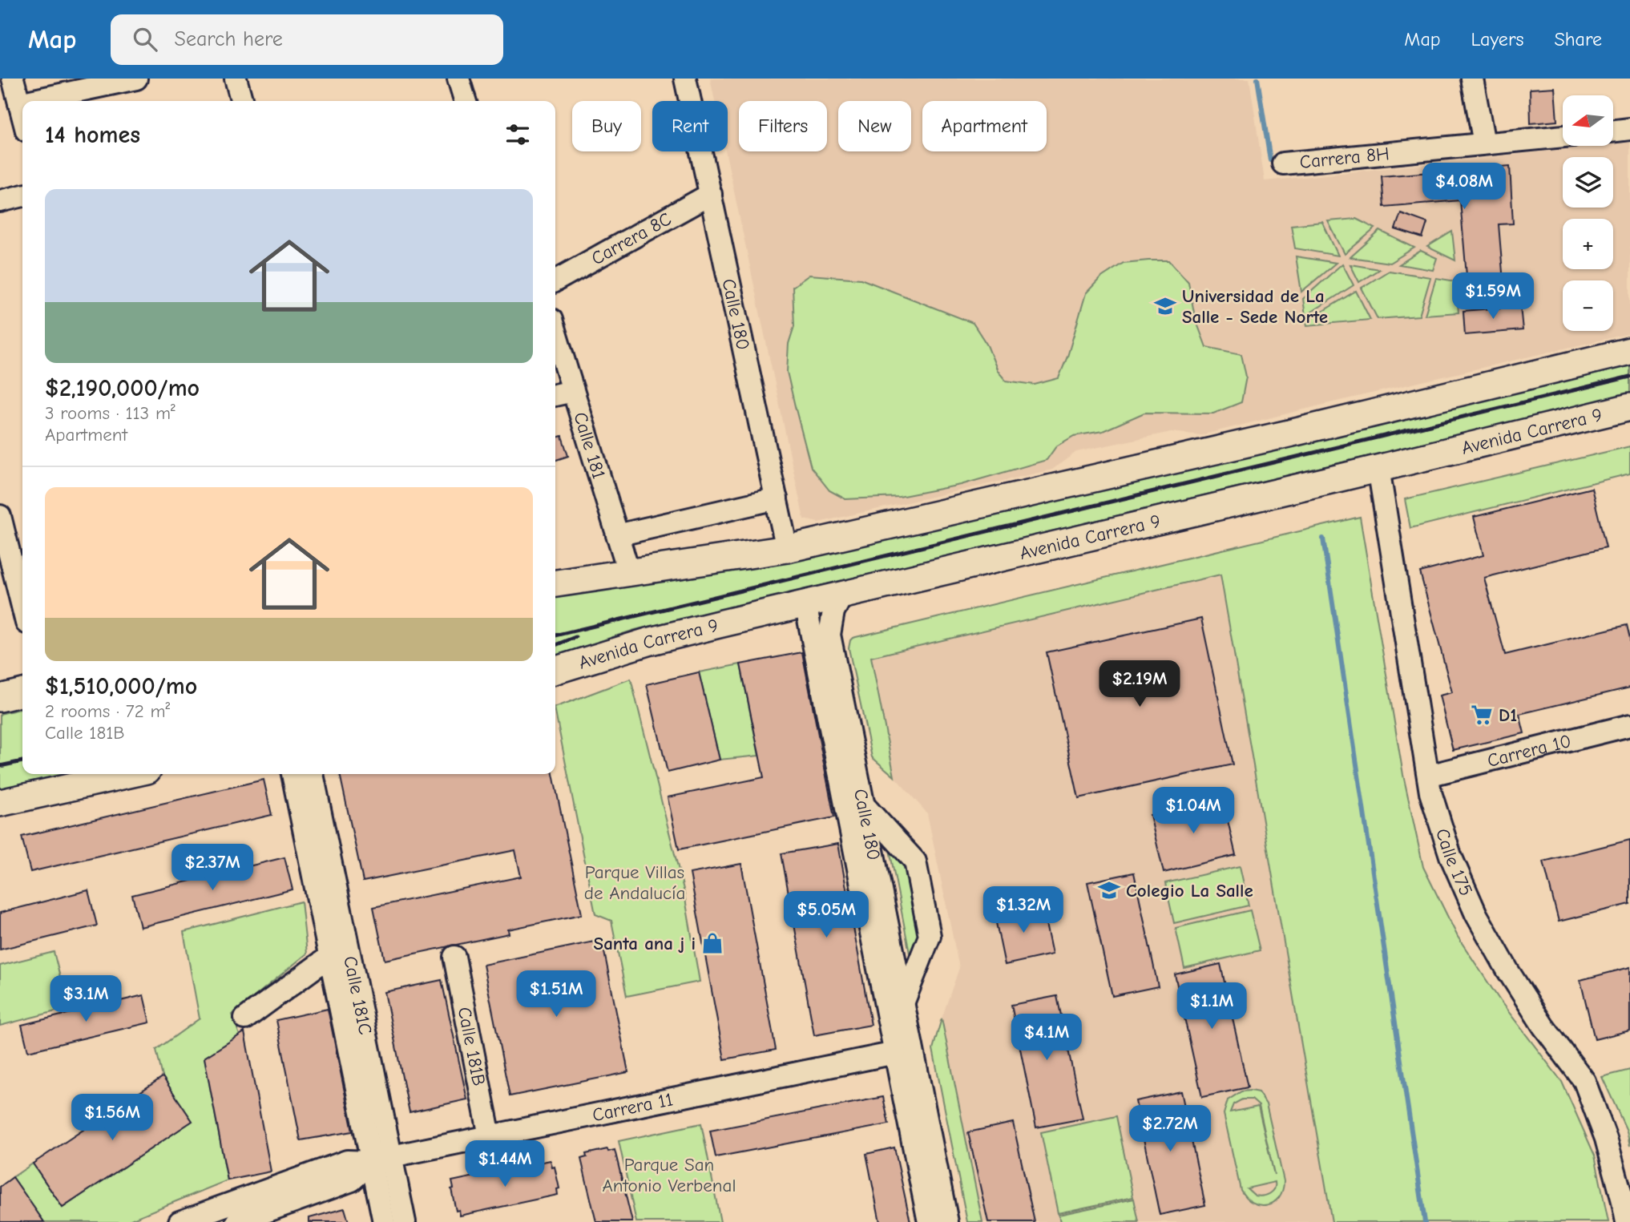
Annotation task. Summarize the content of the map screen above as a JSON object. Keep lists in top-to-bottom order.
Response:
{
  "streets": {
    "main road": ["Avenida Carrera 9"],
    "street": [
      "Carrera 8H",
      "Carrera 8C",
      "Calle 180",
      "Calle 181",
      "Carrera 10",
      "Calle 175",
      "Calle 181C",
      "Calle 181B",
      "Carrera 11"
    ]
  },
  "crossings": [
    ["Carrera 8C", "Calle 180"],
    ["Calle 180", "Avenida Carrera 9"],
    ["Calle 180", "Carrera 11"],
    ["Avenida Carrera 9", "Calle 175"],
    ["Carrera 10", "Calle 175"],
    ["Calle 181C", "Carrera 11"],
    ["Calle 181B", "Carrera 11"]
  ],
  "parks": ["Parque Villas de Andalucía", "Parque San Antonio Verbenal"],
  "places": {
    "school or university": ["Universidad de La Salle - Sede Norte", "Colegio La Salle"],
    "supermarket": ["D1"],
    "shop": ["Santa ana j i"]
  },
  "north": "left",
  "page": {
    "header": "Map",
    "search": "Search here",
    "nav": ["Map", "Layers", "Share"],
    "map_buttons": ["+", "−"],
    "chip": [
      "Buy",
      "Rent",
      "Filters",
      "New",
      "Apartment"
    ],
    "heading": "14 homes",
    "price": [
      "$4.08M",
      "$1.59M",
      "$2.19M",
      "$1.04M",
      "$2.37M",
      "$1.32M",
      "$5.05M",
      "$1.51M",
      "$3.1M",
      "$1.1M",
      "$4.1M",
      "$1.56M",
      "$2.72M",
      "$1.44M"
    ],
    "list": [
      {
        "name": "$2,190,000/mo",
        "note": "3 rooms · 113 m² · Apartment"
      },
      {
        "name": "$1,510,000/mo",
        "note": "2 rooms · 72 m² · Calle 181B"
      }
    ]
  }
}
